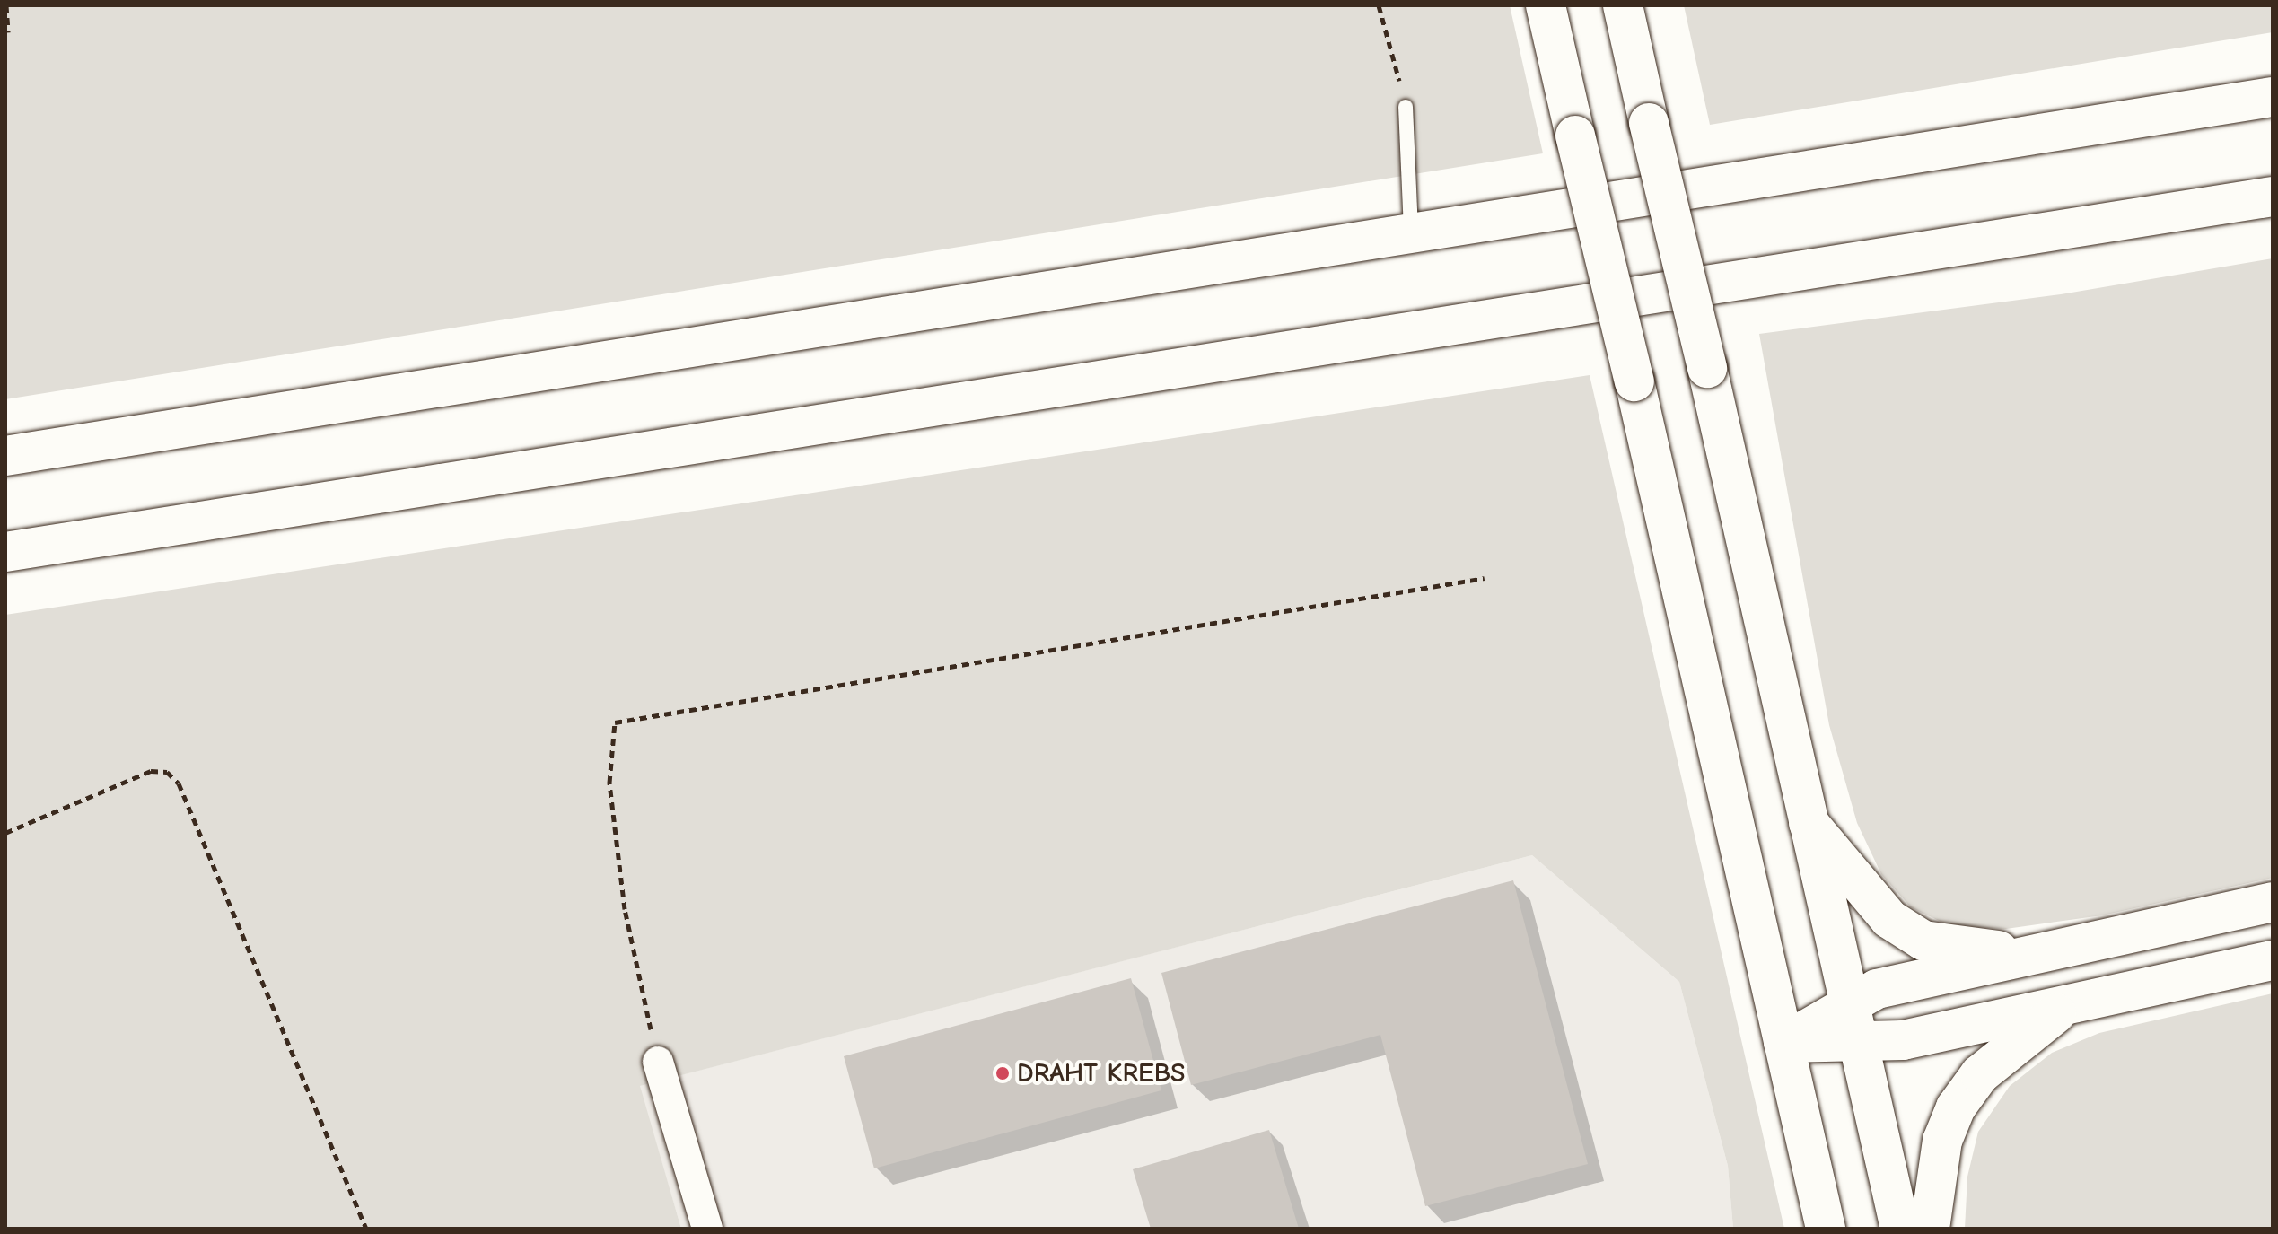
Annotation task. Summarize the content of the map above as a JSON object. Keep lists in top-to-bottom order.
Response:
{
  "places": ["DRAHT KREBS"]
}
